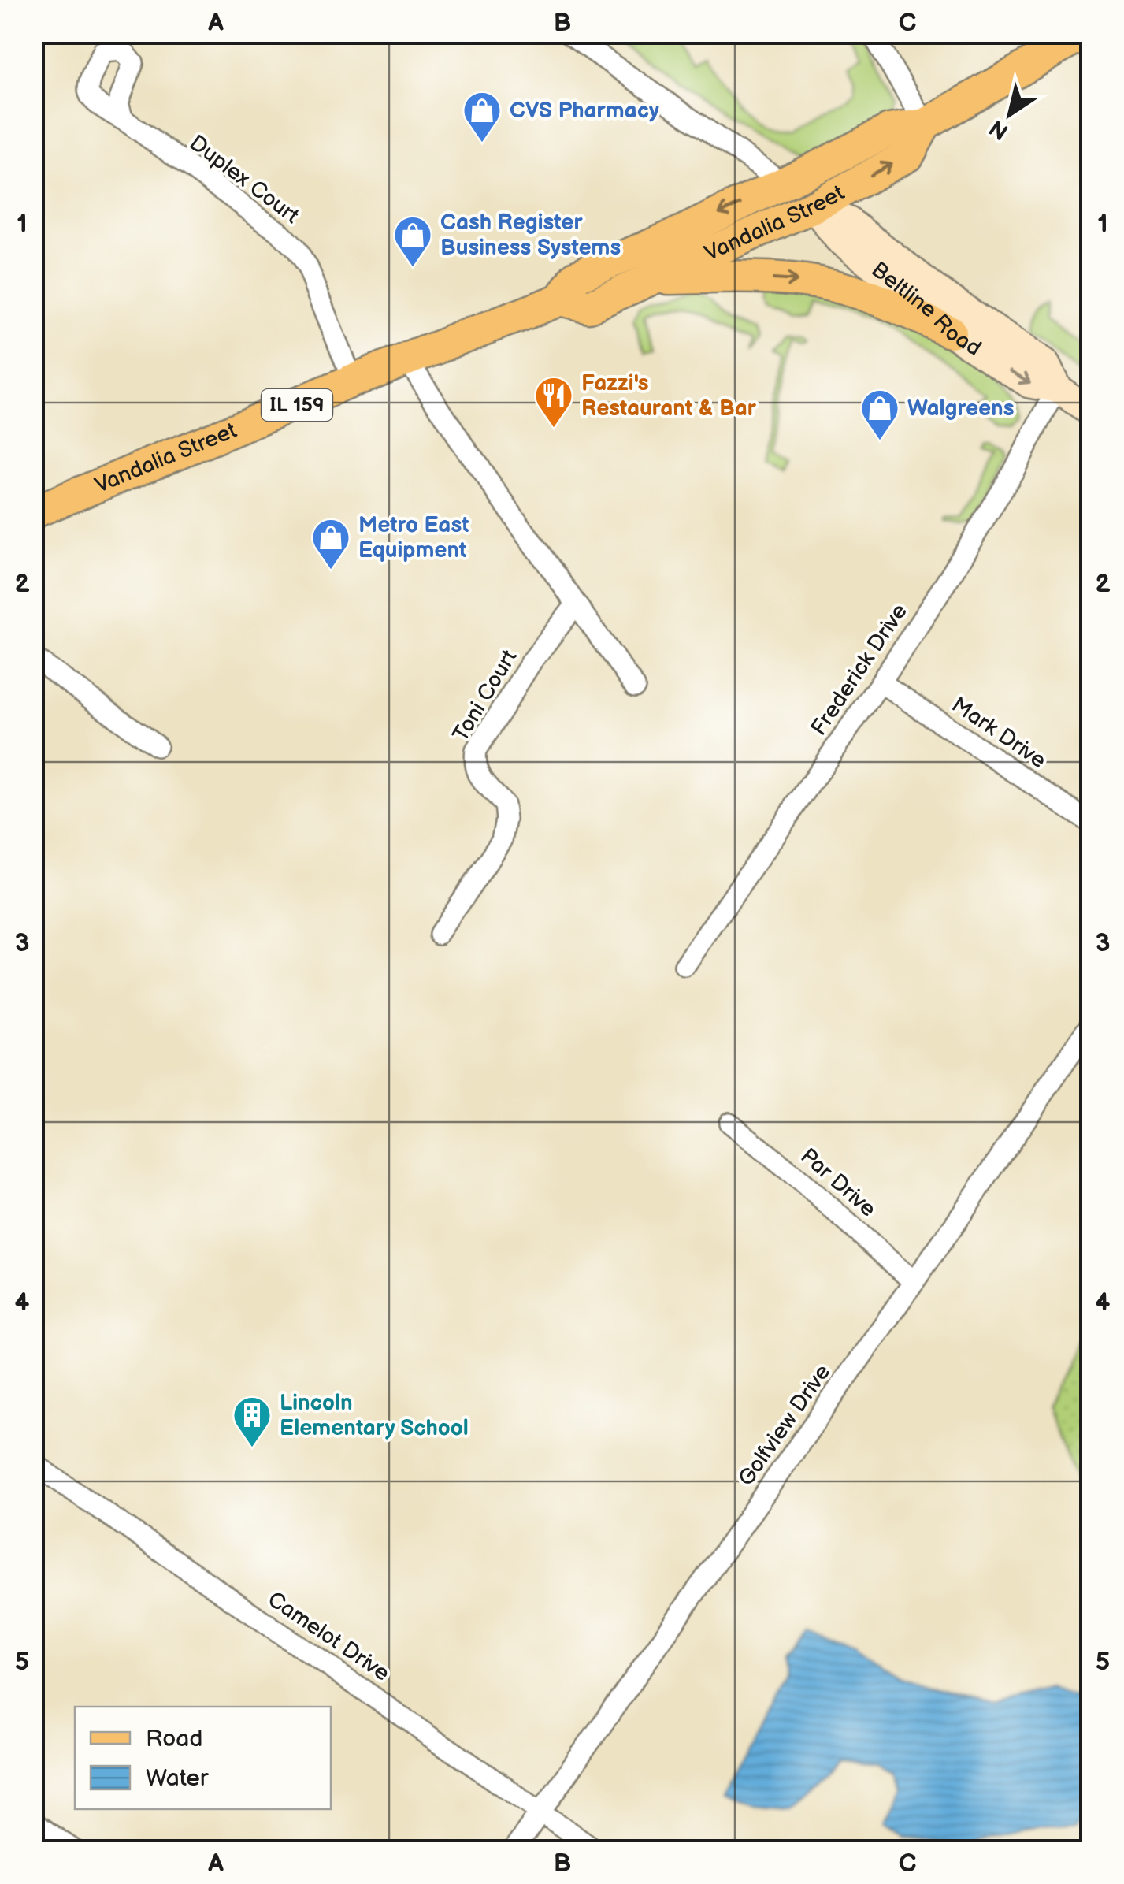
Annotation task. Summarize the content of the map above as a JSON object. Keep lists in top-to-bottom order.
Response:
{
  "streets": {
    "main road": ["Vandalia Street", "Beltline Road", "IL 159"],
    "street": [
      "Duplex Court",
      "Frederick Drive",
      "Toni Court",
      "Mark Drive",
      "Par Drive",
      "Golfview Drive",
      "Camelot Drive"
    ]
  },
  "crossings": [
    ["Duplex Court", "Vandalia Street"],
    ["Vandalia Street", "Beltline Road"],
    ["Beltline Road", "Frederick Drive"],
    ["Frederick Drive", "Mark Drive"],
    ["Par Drive", "Golfview Drive"],
    ["Golfview Drive", "Camelot Drive"]
  ],
  "places": {
    "shop": [
      "CVS Pharmacy",
      "Cash Register Business Systems",
      "Walgreens",
      "Metro East Equipment"
    ],
    "restaurant": ["Fazzi's Restaurant & Bar"],
    "building": ["Lincoln Elementary School"]
  },
  "legend": ["Road", "Water"],
  "north": "bottom left",
  "grid": {
    "columns": ["A", "B", "C"],
    "rows": [
      "1",
      "2",
      "3",
      "4",
      "5"
    ]
  }
}
